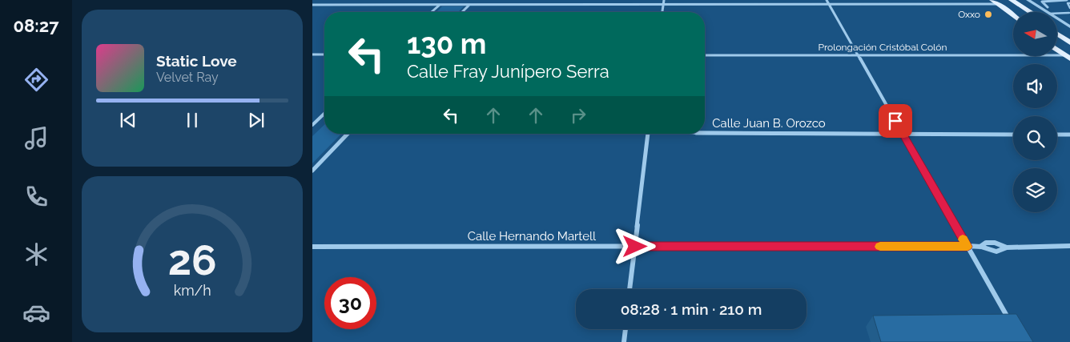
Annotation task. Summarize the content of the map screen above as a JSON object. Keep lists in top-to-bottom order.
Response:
{
  "streets": {
    "street": ["Prolongación Cristóbal Colón", "Calle Juan B. Orozco", "Calle Hernando Martell"]
  },
  "places": ["Oxxo"],
  "north": "left",
  "page": {
    "tabs": "08:27",
    "turn": ["130 m", "Calle Fray Junípero Serra"],
    "song": ["Static Love", "Velvet Ray"],
    "limit": "30",
    "trip": "08:28 · 1 min · 210 m",
    "gauge": ["26", "km/h"]
  }
}
